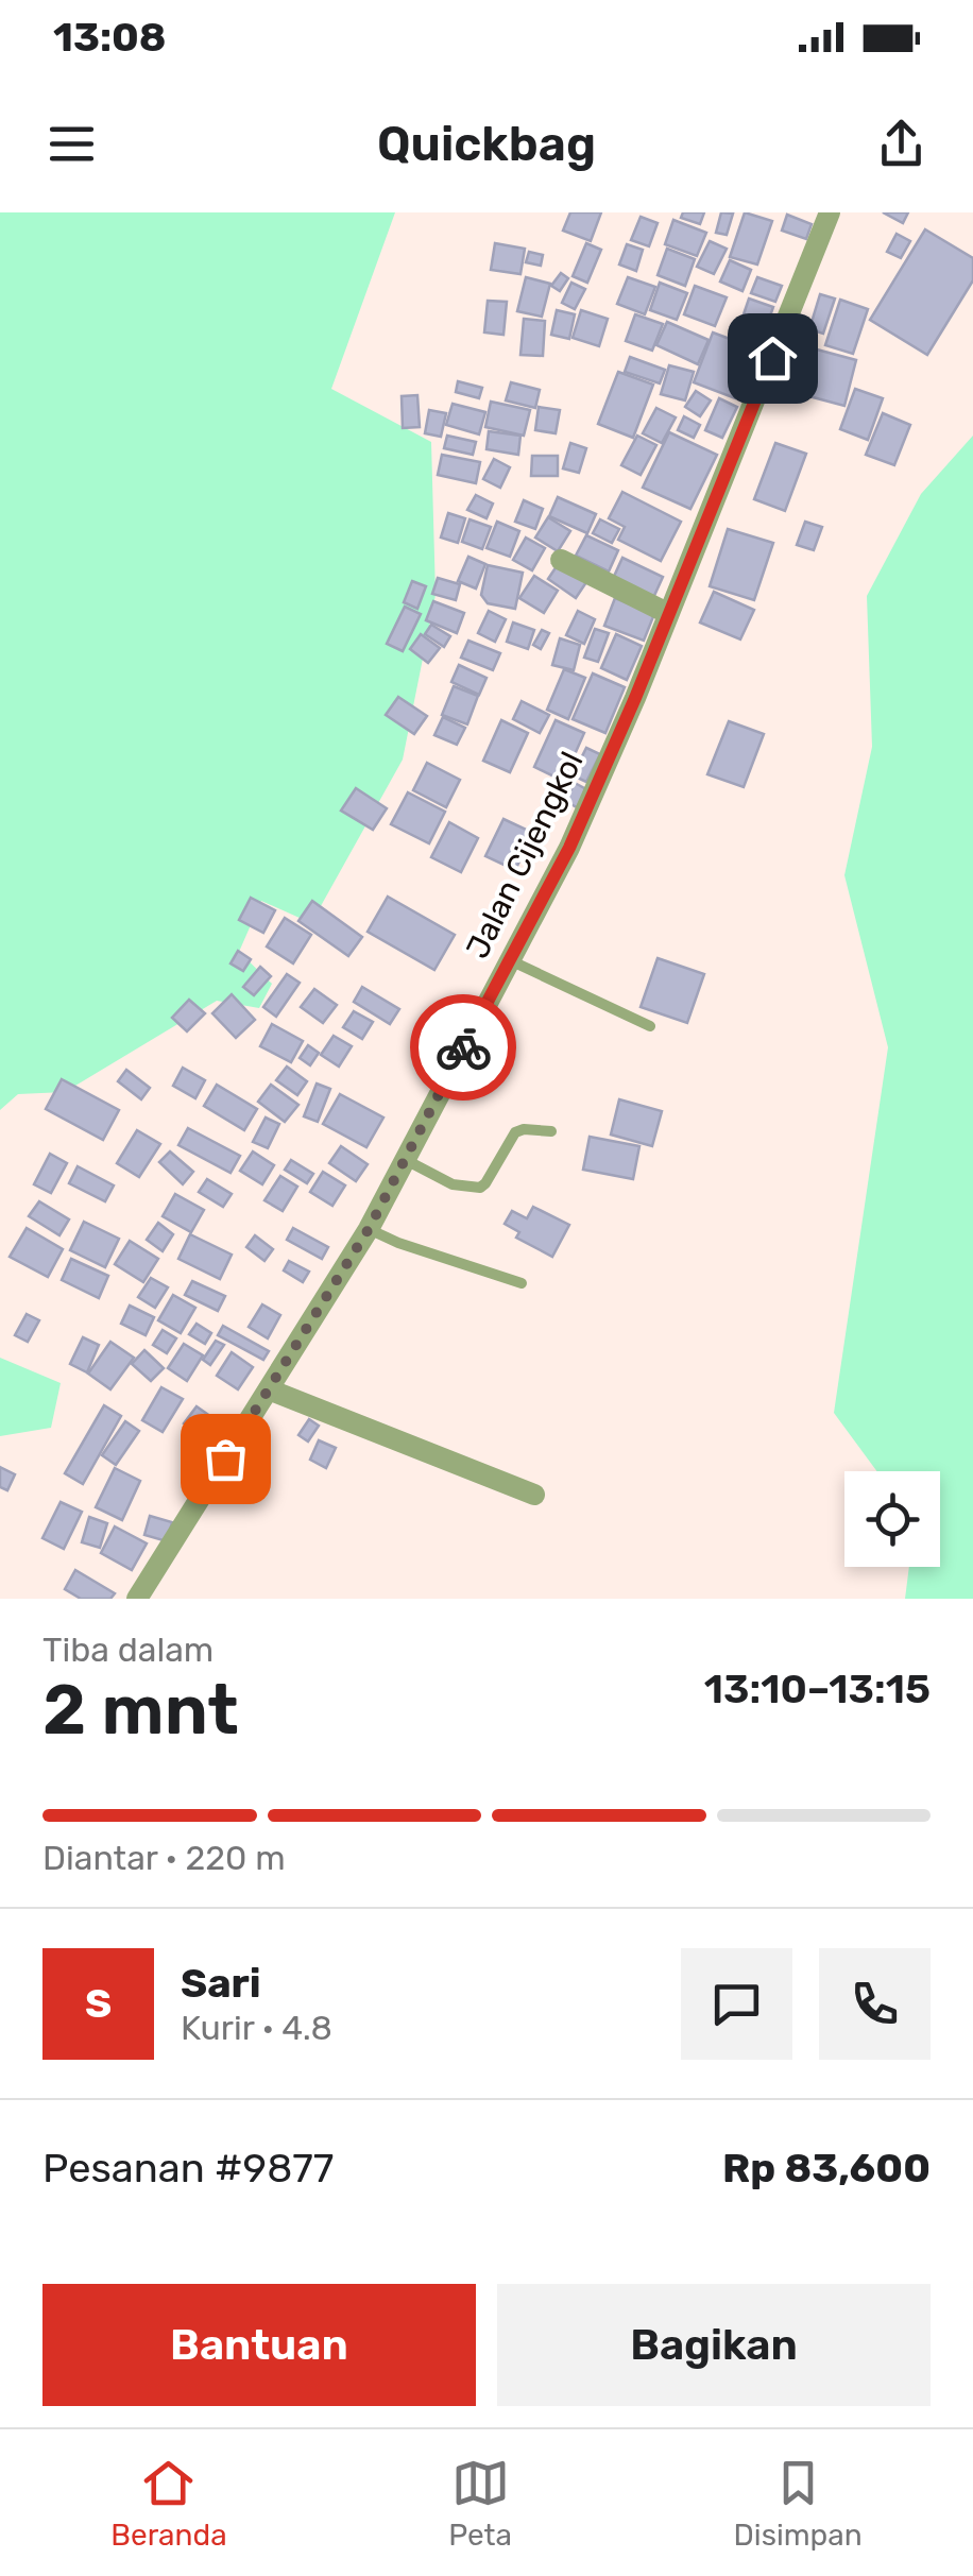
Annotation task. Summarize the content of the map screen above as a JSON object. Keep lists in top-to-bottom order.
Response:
{
  "streets": {
    "street": ["Jalan Cijengkol"]
  },
  "page": {
    "status": "13:08",
    "header": "Quickbag",
    "heading": ["2 mnt", "Tiba dalam", "13:10–13:15"],
    "panel": [
      "Sari",
      "Kurir · 4.8",
      "Pesanan #9877",
      "Rp 83,600"
    ],
    "bar": "Diantar · 220 m",
    "round": "S",
    "buttons": ["Bantuan", "Bagikan"],
    "tabs": ["Beranda", "Peta", "Disimpan"]
  }
}
